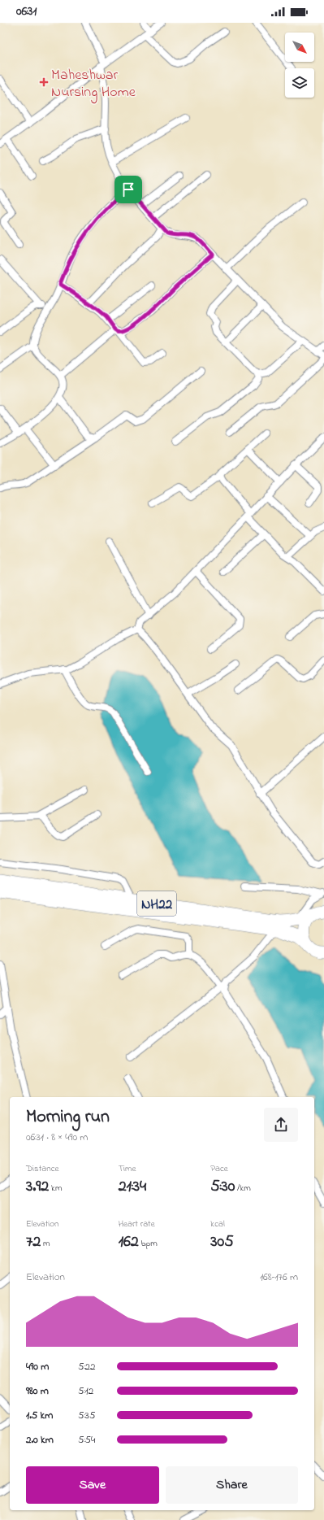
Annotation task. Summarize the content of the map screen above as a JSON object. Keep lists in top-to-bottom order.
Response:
{
  "streets": {
    "highway": ["NH22"]
  },
  "places": {
    "health": ["Maheshwar Nursing Home"]
  },
  "north": "bottom right",
  "page": {
    "status": "06:31",
    "heading": ["Morning run", "06:31 · 8 × 490 m"],
    "stats": [
      ["Distance", "3.92 km"],
      ["Time", "21:34"],
      ["Pace", "5:30 /km"],
      ["Elevation", "72 m"],
      ["Heart rate", "162 bpm"],
      ["kcal", "305"]
    ],
    "chart": ["Elevation", "168–176 m"],
    "list": [
      {
        "name": "490 m",
        "note": "5:22"
      },
      {
        "name": "980 m",
        "note": "5:12"
      },
      {
        "name": "1.5 km",
        "note": "5:35"
      },
      {
        "name": "2.0 km",
        "note": "5:54"
      }
    ],
    "buttons": ["Save", "Share"]
  }
}
